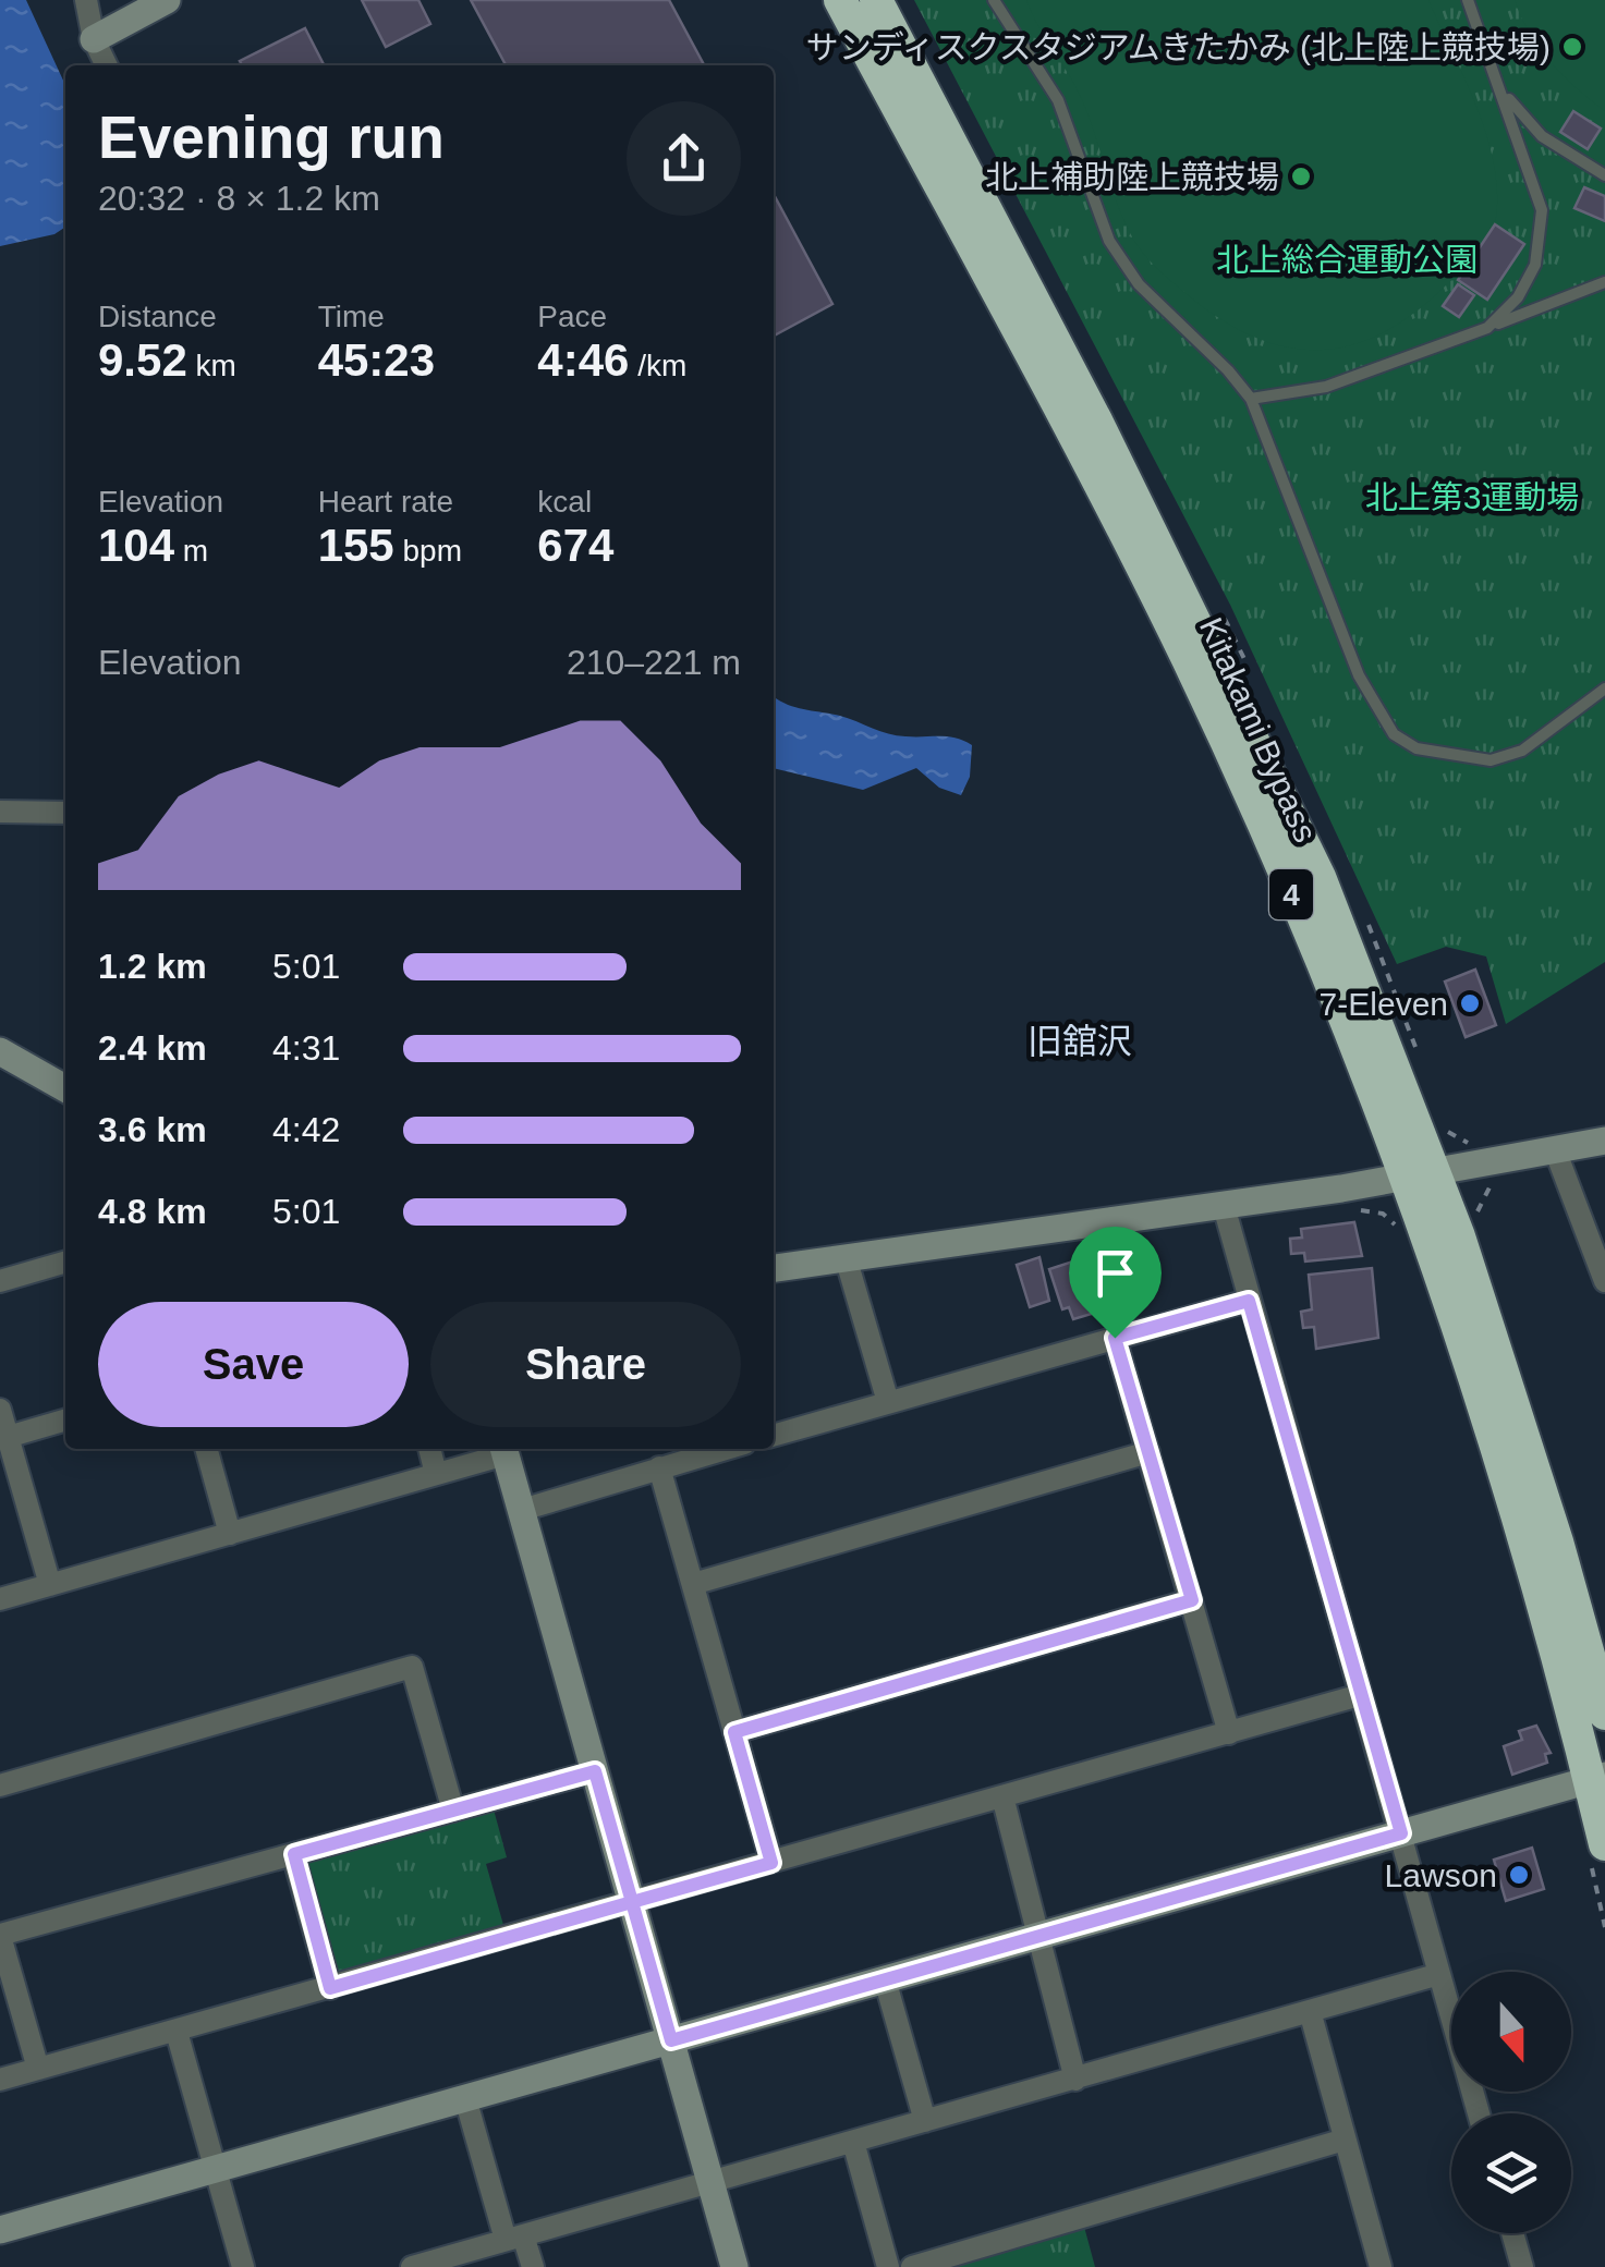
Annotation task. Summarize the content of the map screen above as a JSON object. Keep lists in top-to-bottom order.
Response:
{
  "streets": {
    "highway": ["Kitakami Bypass", "4"]
  },
  "districts": ["旧舘沢"],
  "parks": ["北上総合運動公園", "北上第3運動場"],
  "places": [
    "サンディスクスタジアムきたかみ (北上陸上競技場)",
    "北上補助陸上競技場",
    "7-Eleven",
    "Lawson"
  ],
  "north": "bottom",
  "page": {
    "heading": ["Evening run", "20:32 · 8 × 1.2 km"],
    "stats": [
      ["Distance", "9.52 km"],
      ["Time", "45:23"],
      ["Pace", "4:46 /km"],
      ["Elevation", "104 m"],
      ["Heart rate", "155 bpm"],
      ["kcal", "674"]
    ],
    "chart": ["Elevation", "210–221 m"],
    "list": [
      {
        "name": "1.2 km",
        "note": "5:01"
      },
      {
        "name": "2.4 km",
        "note": "4:31"
      },
      {
        "name": "3.6 km",
        "note": "4:42"
      },
      {
        "name": "4.8 km",
        "note": "5:01"
      }
    ],
    "buttons": ["Save", "Share"]
  }
}
